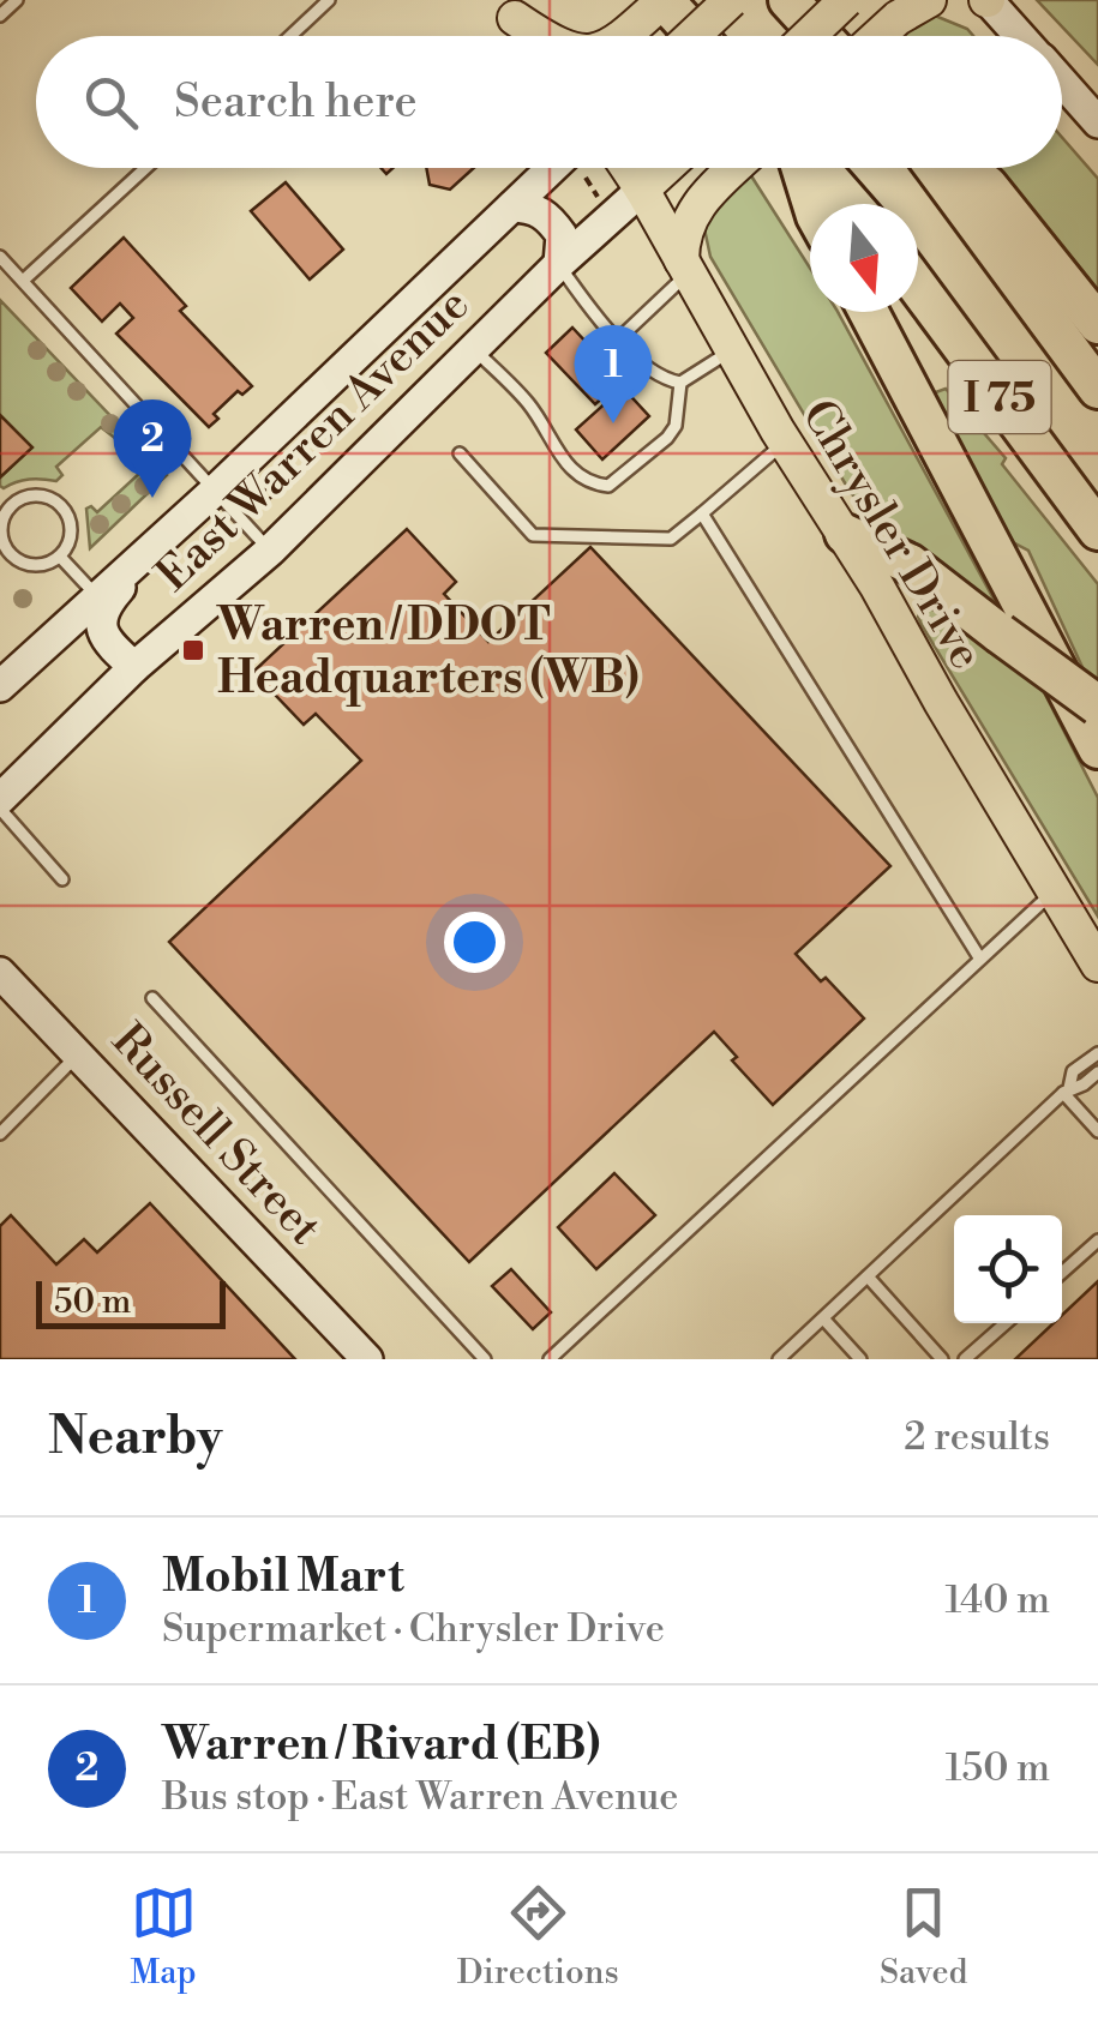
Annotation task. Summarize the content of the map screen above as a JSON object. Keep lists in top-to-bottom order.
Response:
{
  "streets": {
    "highway": ["I 75"],
    "main road": ["East Warren Avenue", "Chrysler Drive", "Russell Street"]
  },
  "crossings": [
    ["East Warren Avenue", "Chrysler Drive"]
  ],
  "places": {
    "transit": ["Warren / DDOT Headquarters (WB)"]
  },
  "scale_bar": "50 m",
  "north": "bottom",
  "page": {
    "search": "Search here",
    "pins": ["1", "2"],
    "scale": "50 m",
    "heading": ["Nearby", "2 results"],
    "list": [
      {
        "mark": "1",
        "name": "Mobil Mart",
        "note": "Supermarket · Chrysler Drive",
        "value": "140 m"
      },
      {
        "mark": "2",
        "name": "Warren / Rivard (EB)",
        "note": "Bus stop · East Warren Avenue",
        "value": "150 m"
      }
    ],
    "nav": ["Map", "Directions", "Saved"]
  }
}
